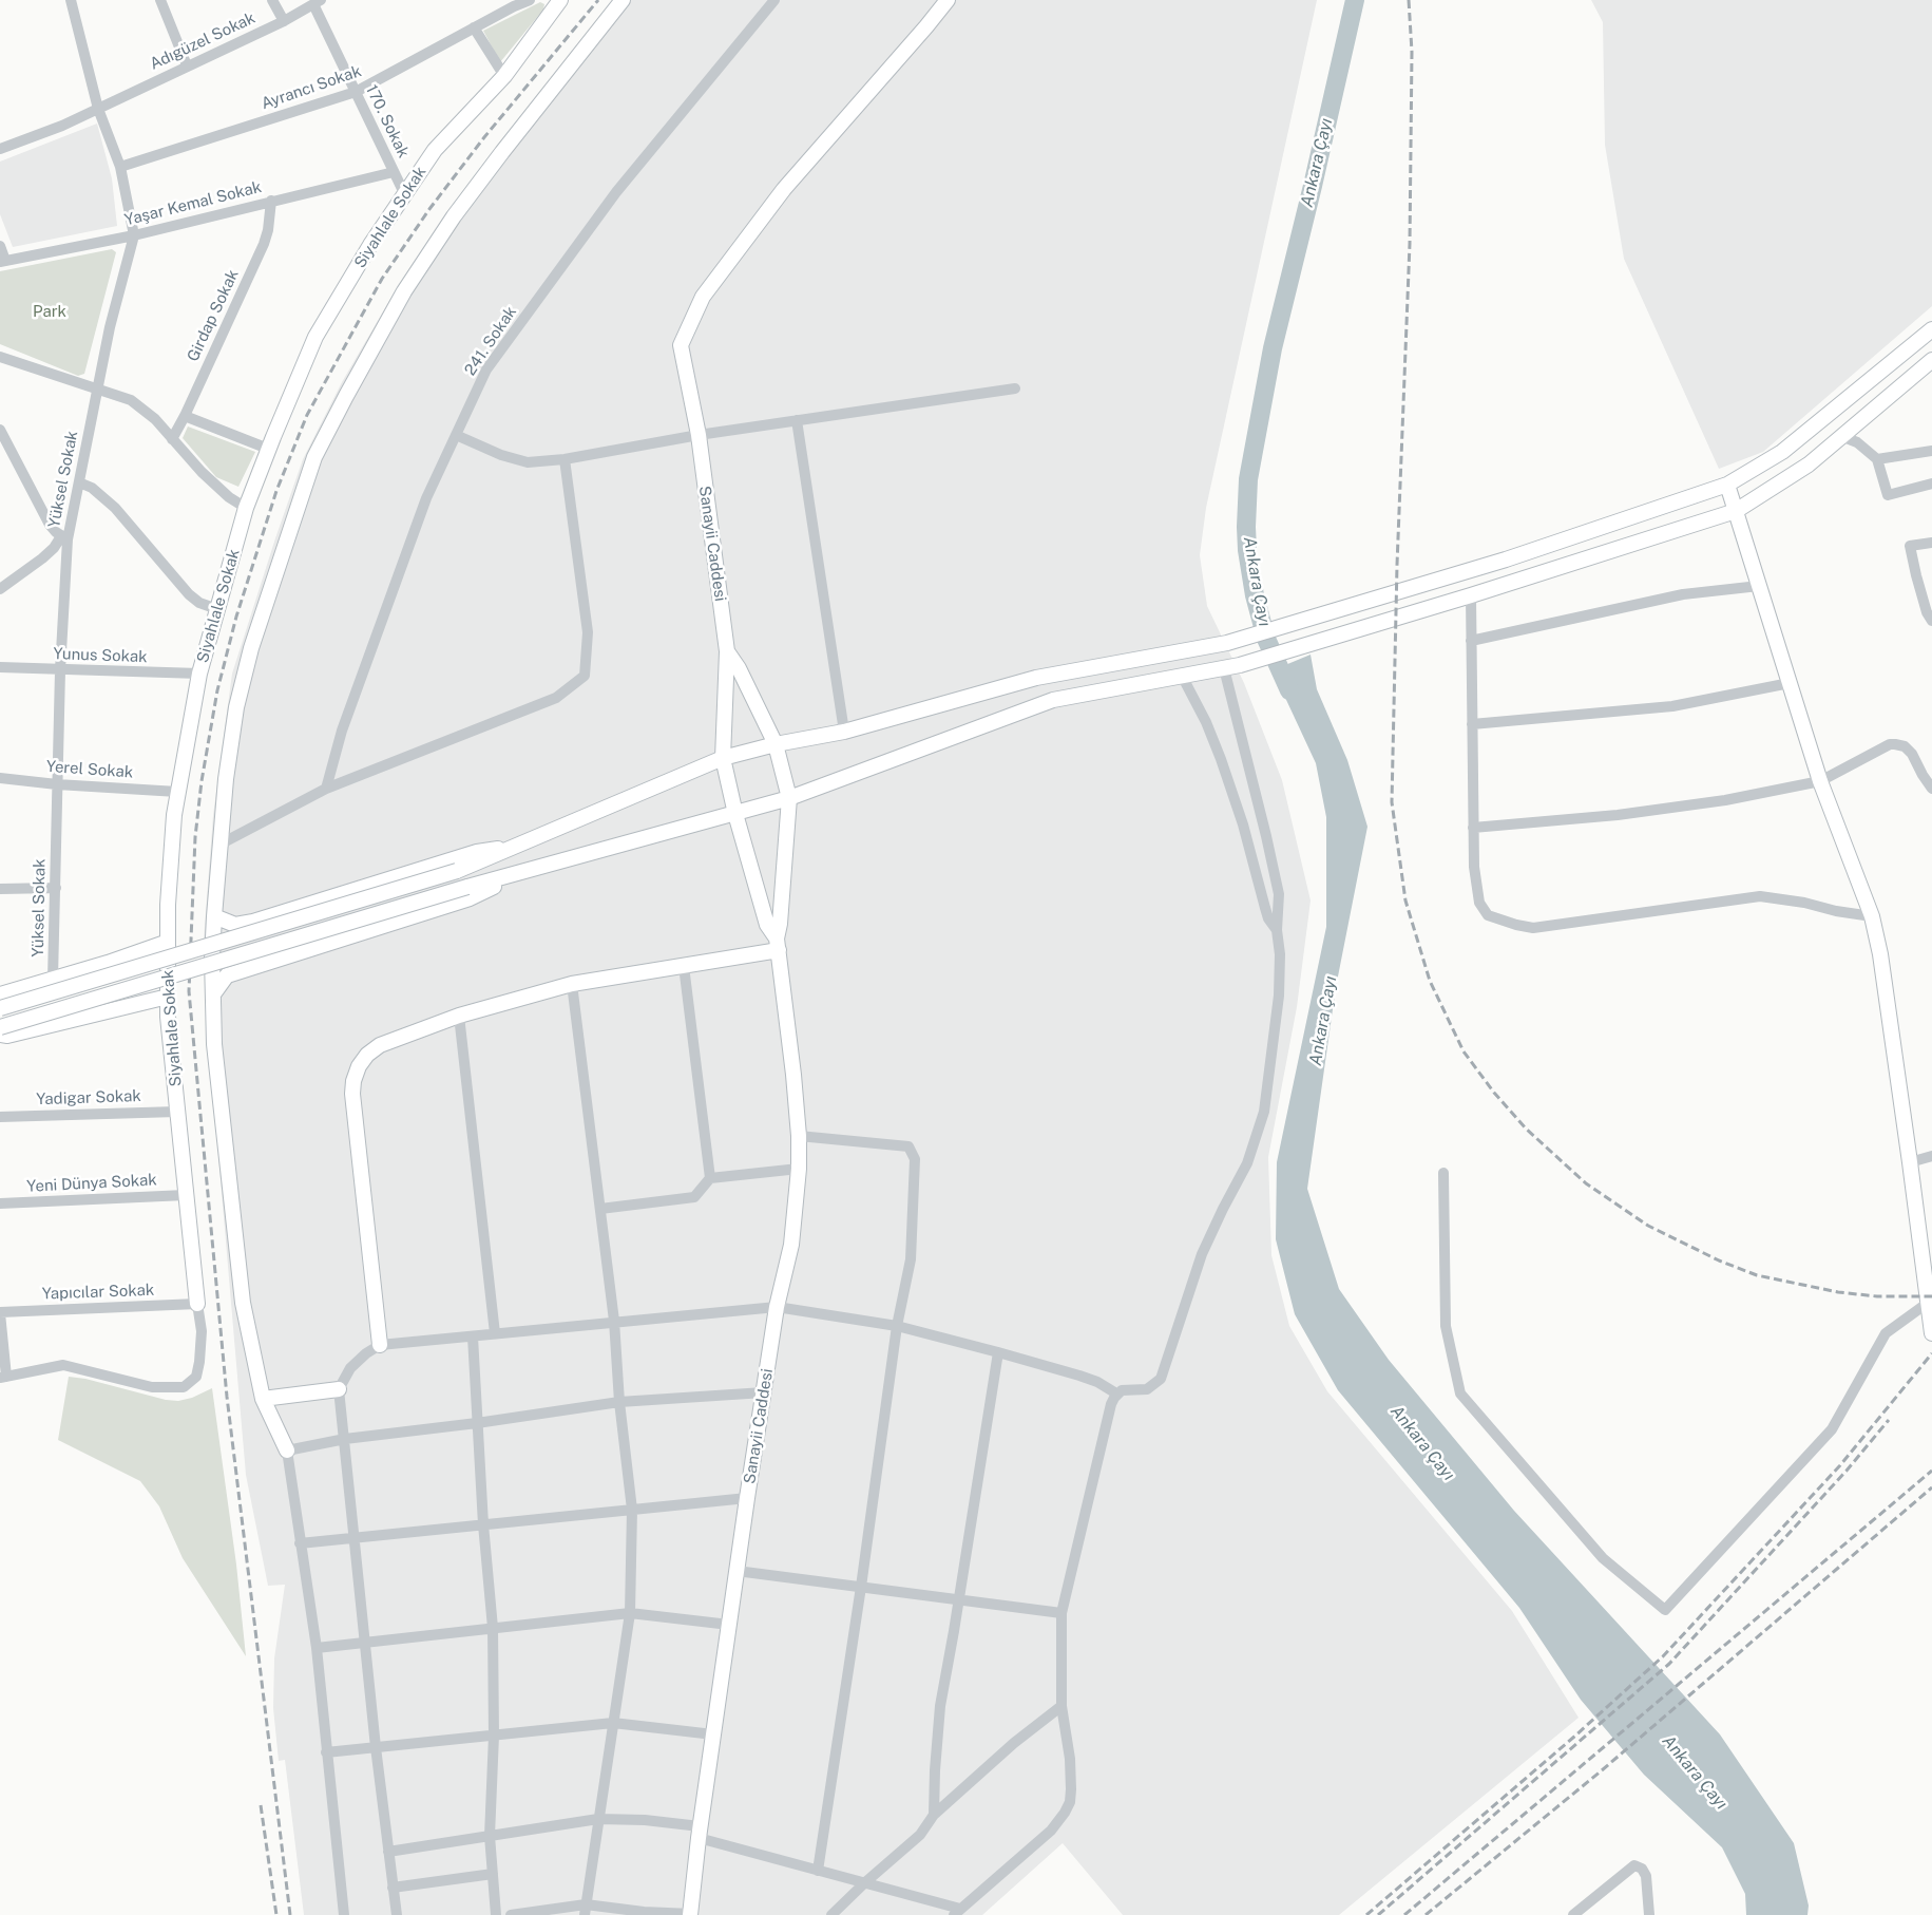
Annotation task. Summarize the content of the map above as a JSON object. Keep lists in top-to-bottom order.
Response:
{
  "streets": {
    "street": [
      "Adıgüzel Sokak",
      "Ayrancı Sokak",
      "170. Sokak",
      "Yaşar Kemal Sokak",
      "Siyahlale Sokak",
      "Girdap Sokak",
      "241. Sokak",
      "Yüksel Sokak",
      "Sanayii Caddesi",
      "Yunus Sokak",
      "Yerel Sokak",
      "Yadigar Sokak",
      "Yeni Dünya Sokak",
      "Yapıcılar Sokak"
    ]
  },
  "crossings": [
    ["Adıgüzel Sokak", "170. Sokak"],
    ["Adıgüzel Sokak", "Yüksel Sokak"],
    ["Ayrancı Sokak", "170. Sokak"],
    ["Ayrancı Sokak", "Yüksel Sokak"],
    ["170. Sokak", "Yaşar Kemal Sokak"],
    ["170. Sokak", "Siyahlale Sokak"],
    ["Yaşar Kemal Sokak", "Girdap Sokak"],
    ["Yaşar Kemal Sokak", "Yüksel Sokak"],
    ["Siyahlale Sokak", "Yunus Sokak"],
    ["Siyahlale Sokak", "Yerel Sokak"],
    ["Siyahlale Sokak", "Yadigar Sokak"],
    ["Siyahlale Sokak", "Yeni Dünya Sokak"],
    ["Siyahlale Sokak", "Yapıcılar Sokak"],
    ["Yüksel Sokak", "Yunus Sokak"],
    ["Yüksel Sokak", "Yerel Sokak"]
  ],
  "water": ["Ankara Çayı"],
  "parks": ["Park"]
}
